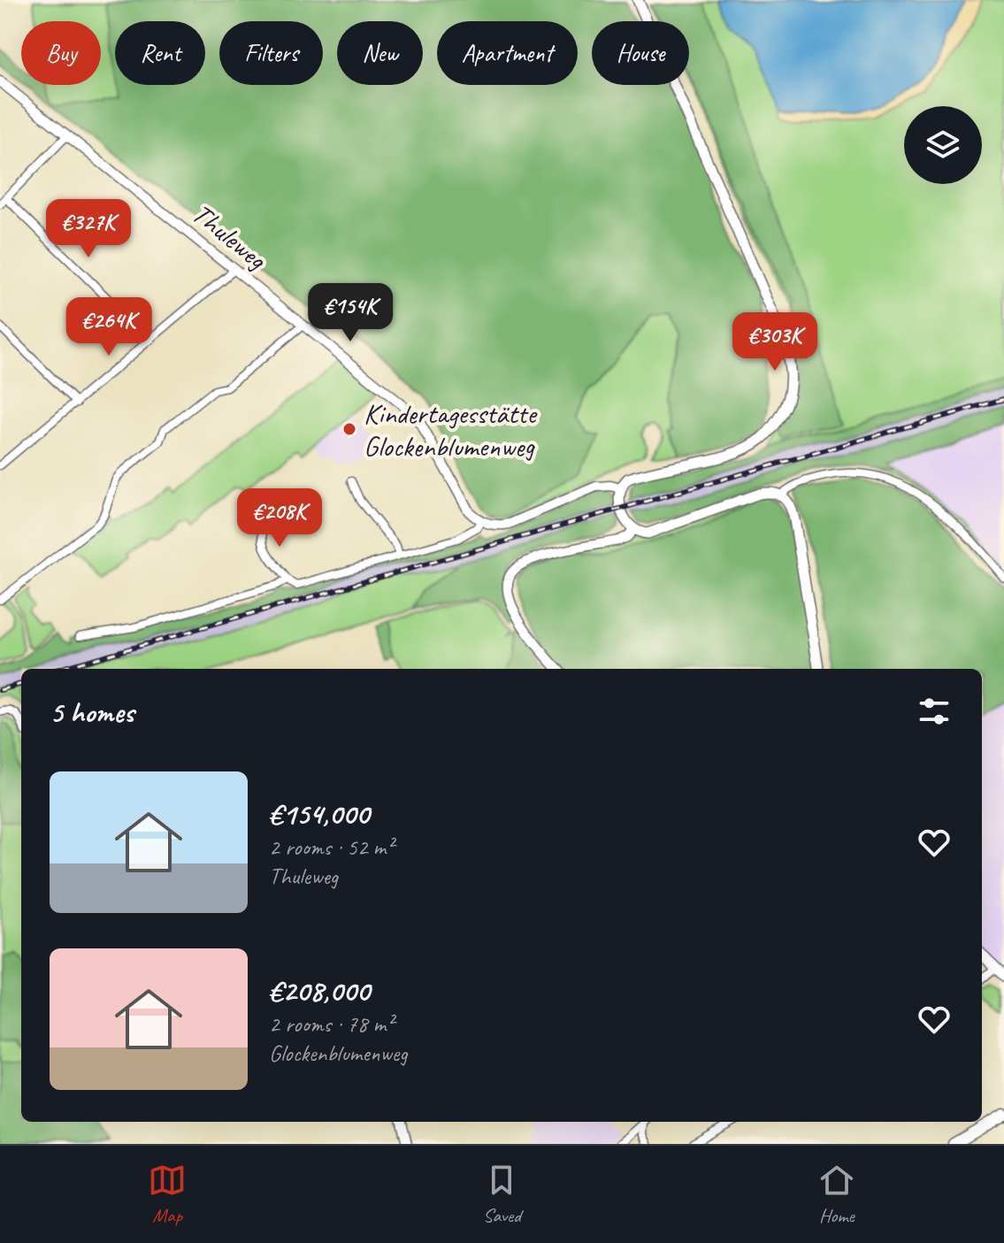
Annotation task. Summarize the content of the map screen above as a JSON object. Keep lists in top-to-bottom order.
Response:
{
  "streets": {
    "street": ["Thuleweg"]
  },
  "places": ["Kindertagesstätte Glockenblumenweg"],
  "page": {
    "chip": [
      "Buy",
      "Rent",
      "Filters",
      "New",
      "Apartment",
      "House"
    ],
    "price": [
      "€327K",
      "€154K",
      "€264K",
      "€303K",
      "€208K"
    ],
    "heading": "5 homes",
    "list": [
      {
        "name": "€154,000",
        "note": "2 rooms · 52 m² · Thuleweg"
      },
      {
        "name": "€208,000",
        "note": "2 rooms · 78 m² · Glockenblumenweg"
      }
    ],
    "tabs": ["Map", "Saved", "Home"]
  }
}
